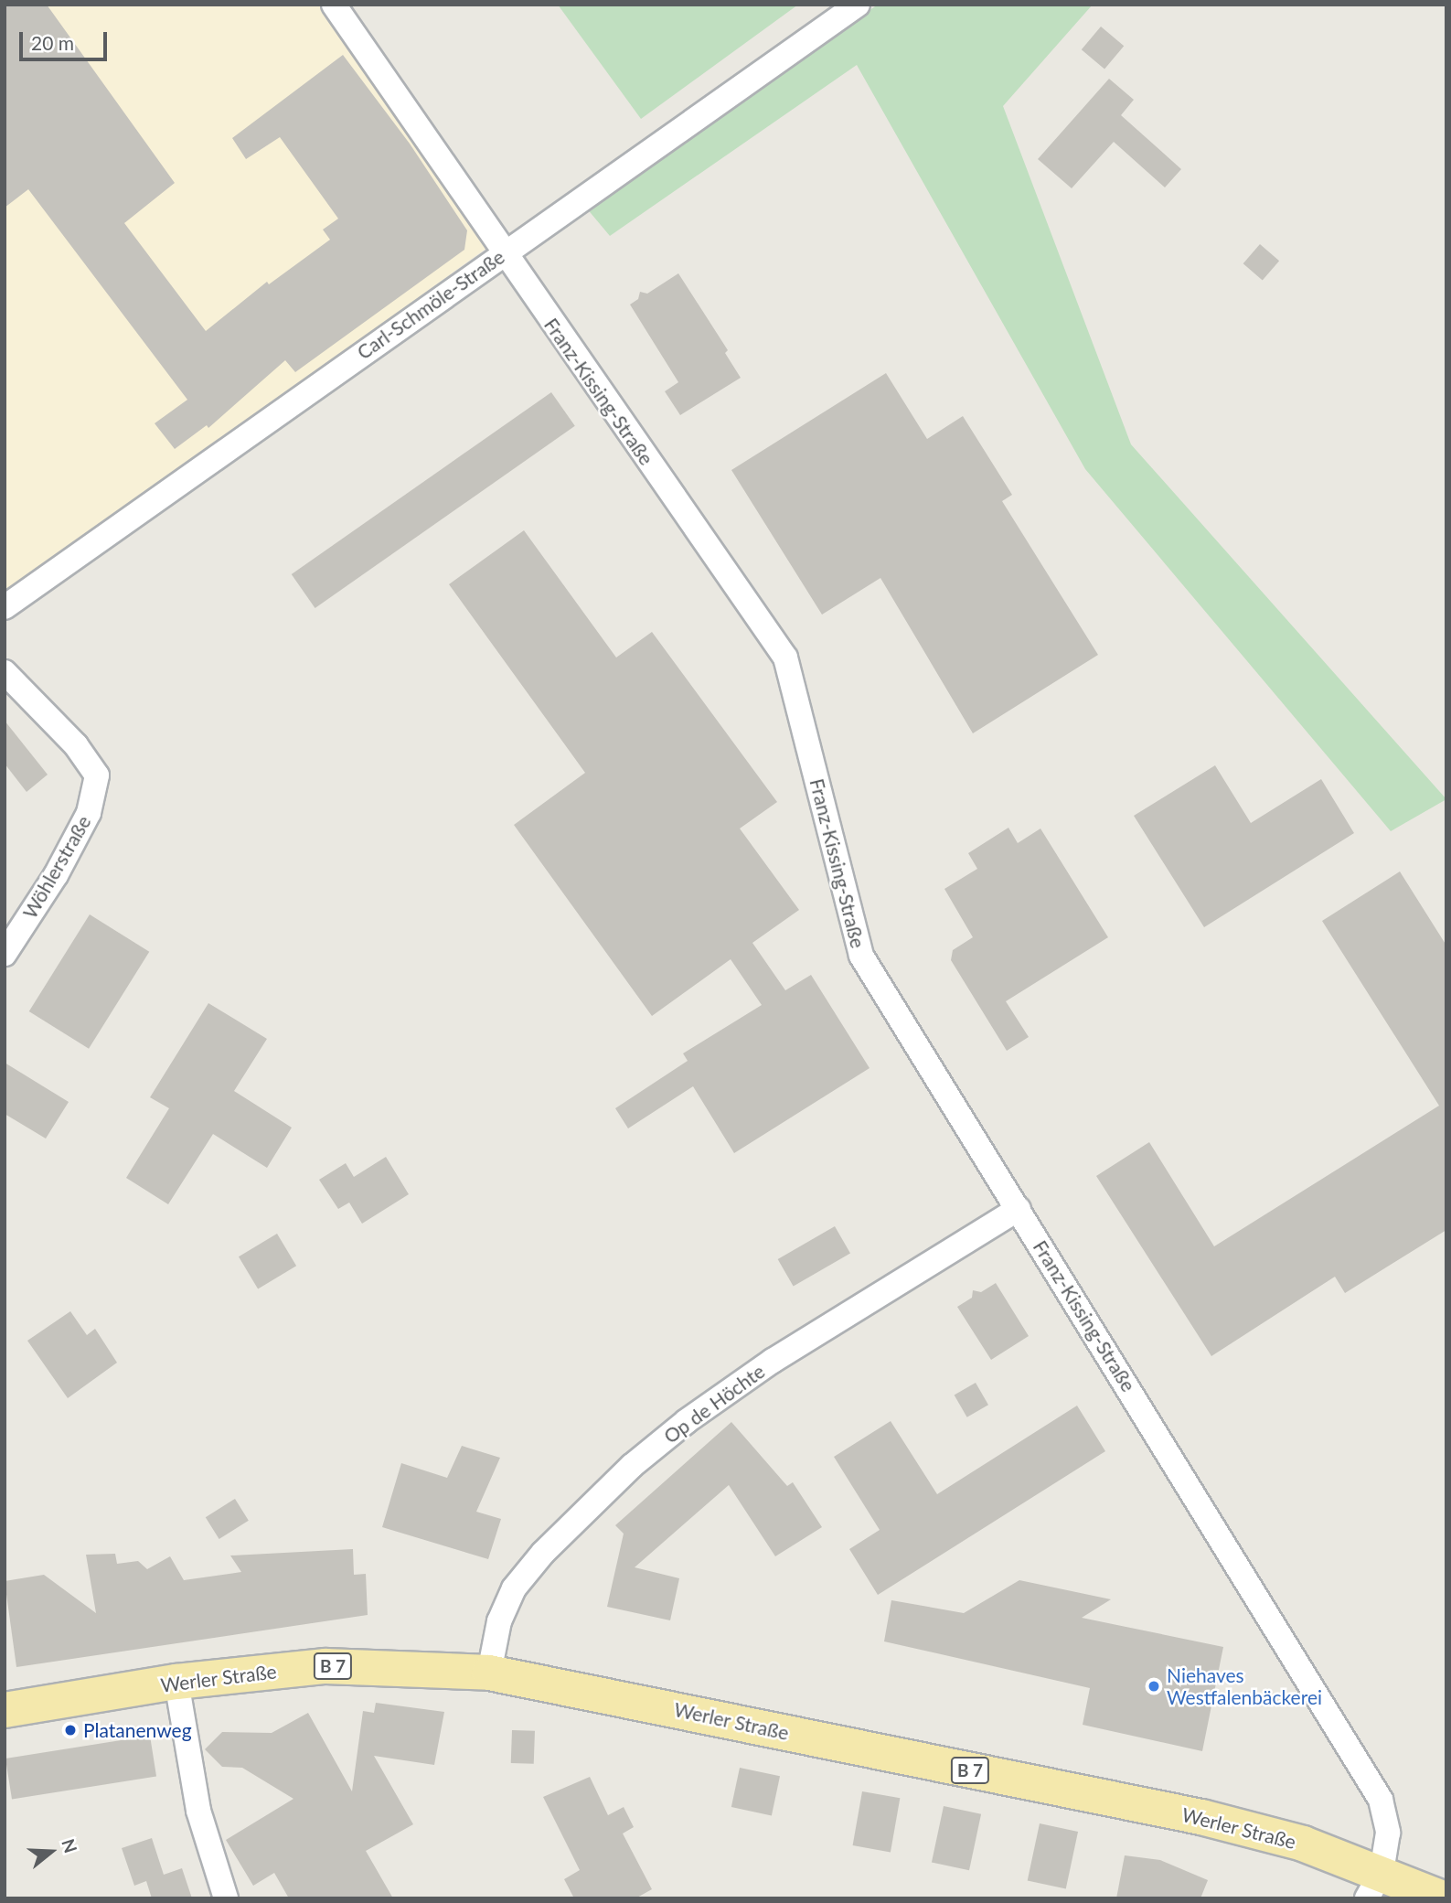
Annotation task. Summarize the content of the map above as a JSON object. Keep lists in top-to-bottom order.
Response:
{
  "streets": {
    "main road": ["B 7", "Werler Straße"],
    "street": [
      "Carl-Schmöle-Straße",
      "Franz-Kissing-Straße",
      "Wöhlerstraße",
      "Op de Höchte"
    ]
  },
  "crossings": [
    ["Carl-Schmöle-Straße", "Franz-Kissing-Straße"],
    ["Franz-Kissing-Straße", "Op de Höchte"],
    ["Franz-Kissing-Straße", "Werler Straße"],
    ["Op de Höchte", "Werler Straße"]
  ],
  "places": ["Niehaves Westfalenbäckerei", "Platanenweg"],
  "scale_bar": "20 m",
  "north": "right"
}
